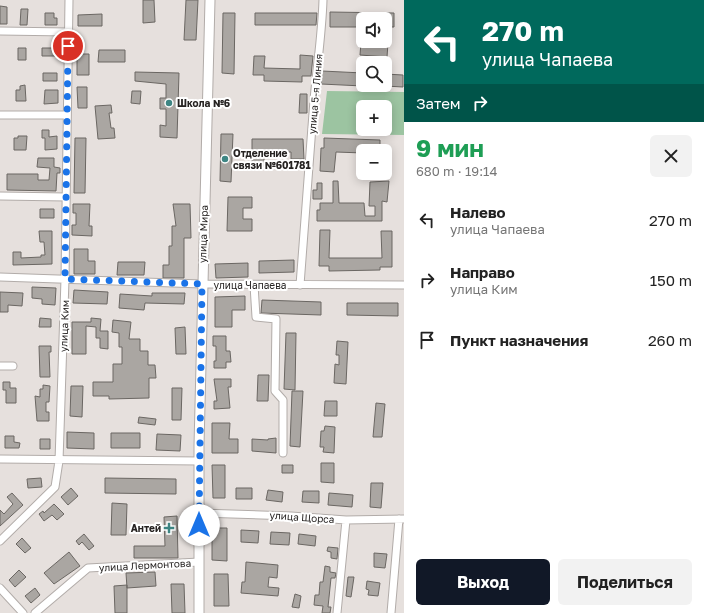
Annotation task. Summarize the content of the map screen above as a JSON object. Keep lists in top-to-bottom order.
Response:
{
  "streets": {
    "main road": ["улица Мира"],
    "street": [
      "улица 5-я Линия",
      "улица Чапаева",
      "улица Ким",
      "улица Щорса",
      "улица Лермонтова"
    ]
  },
  "crossings": [
    ["улица 5-я Линия", "улица Чапаева"],
    ["улица Мира", "улица Чапаева"],
    ["улица Мира", "улица Щорса"],
    ["улица Мира", "улица Лермонтова"],
    ["улица Чапаева", "улица Ким"]
  ],
  "places": {
    "other": ["Школа №6", "Отделение связи №601781"],
    "health": ["Антей"]
  },
  "page": {
    "turn": ["270 m", "улица Чапаева"],
    "map_buttons": ["+", "−"],
    "then": "Затем",
    "heading": ["9 мин", "680 m · 19:14"],
    "list": [
      {
        "name": "Налево",
        "note": "улица Чапаева",
        "value": "270 m"
      },
      {
        "name": "Направо",
        "note": "улица Ким",
        "value": "150 m"
      },
      {
        "name": "Пункт назначения",
        "value": "260 m"
      }
    ],
    "buttons": ["Выход", "Поделиться"]
  }
}
